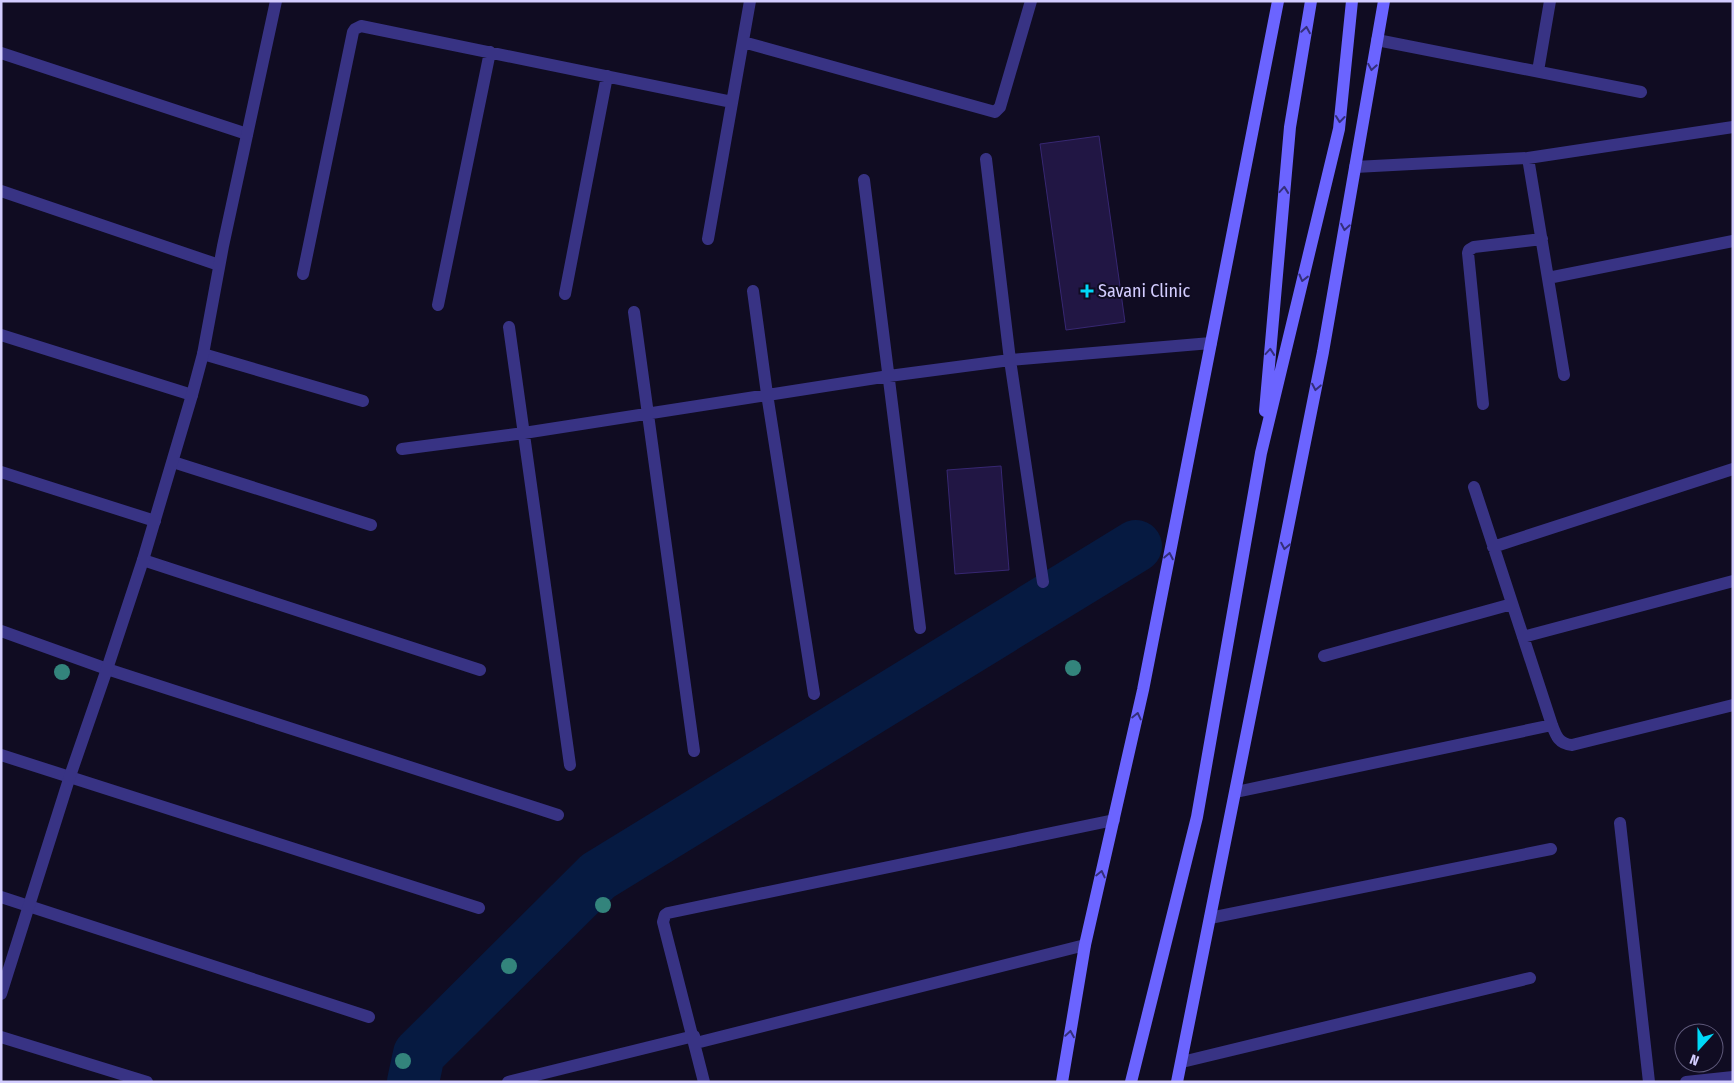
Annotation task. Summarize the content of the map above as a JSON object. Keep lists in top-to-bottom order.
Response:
{
  "places": {
    "health": ["Savani Clinic"]
  },
  "north": "bottom"
}
